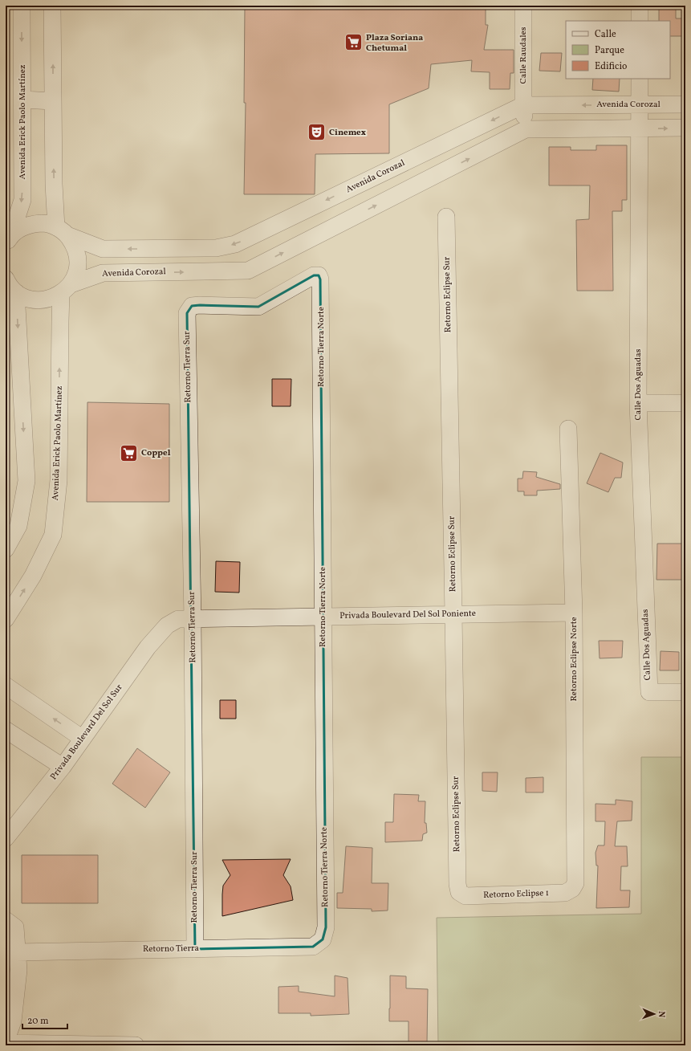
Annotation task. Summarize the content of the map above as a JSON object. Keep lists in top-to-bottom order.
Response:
{
  "streets": {
    "street": [
      "Calle Raudales",
      "Avenida Corozal",
      "Avenida Erick Paolo Martínez",
      "Retorno Eclipse Sur",
      "Retorno Tierra Norte",
      "Retorno Tierra Sur",
      "Calle Dos Aguadas",
      "Privada Boulevard Del Sol Poniente",
      "Retorno Eclipse Norte",
      "Privada Boulevard Del Sol Sur",
      "Retorno Eclipse 1",
      "Retorno Tierra"
    ]
  },
  "crossings": [
    ["Calle Raudales", "Avenida Corozal"],
    ["Avenida Corozal", "Avenida Erick Paolo Martínez"],
    ["Avenida Corozal", "Calle Dos Aguadas"],
    ["Retorno Eclipse Sur", "Privada Boulevard Del Sol Poniente"],
    ["Retorno Eclipse Sur", "Retorno Eclipse 1"],
    ["Retorno Tierra Norte", "Retorno Tierra Sur"],
    ["Retorno Tierra Norte", "Privada Boulevard Del Sol Poniente"],
    ["Retorno Tierra Norte", "Retorno Tierra"],
    ["Retorno Tierra Sur", "Privada Boulevard Del Sol Poniente"],
    ["Retorno Tierra Sur", "Retorno Tierra"],
    ["Privada Boulevard Del Sol Poniente", "Retorno Eclipse Norte"],
    ["Privada Boulevard Del Sol Poniente", "Privada Boulevard Del Sol Sur"],
    ["Retorno Eclipse Norte", "Retorno Eclipse 1"]
  ],
  "places": {
    "supermarket": ["Plaza Soriana Chetumal", "Coppel"],
    "theatre": ["Cinemex"]
  },
  "legend": ["Calle", "Parque", "Edificio"],
  "scale_bar": "20 m",
  "north": "right"
}
